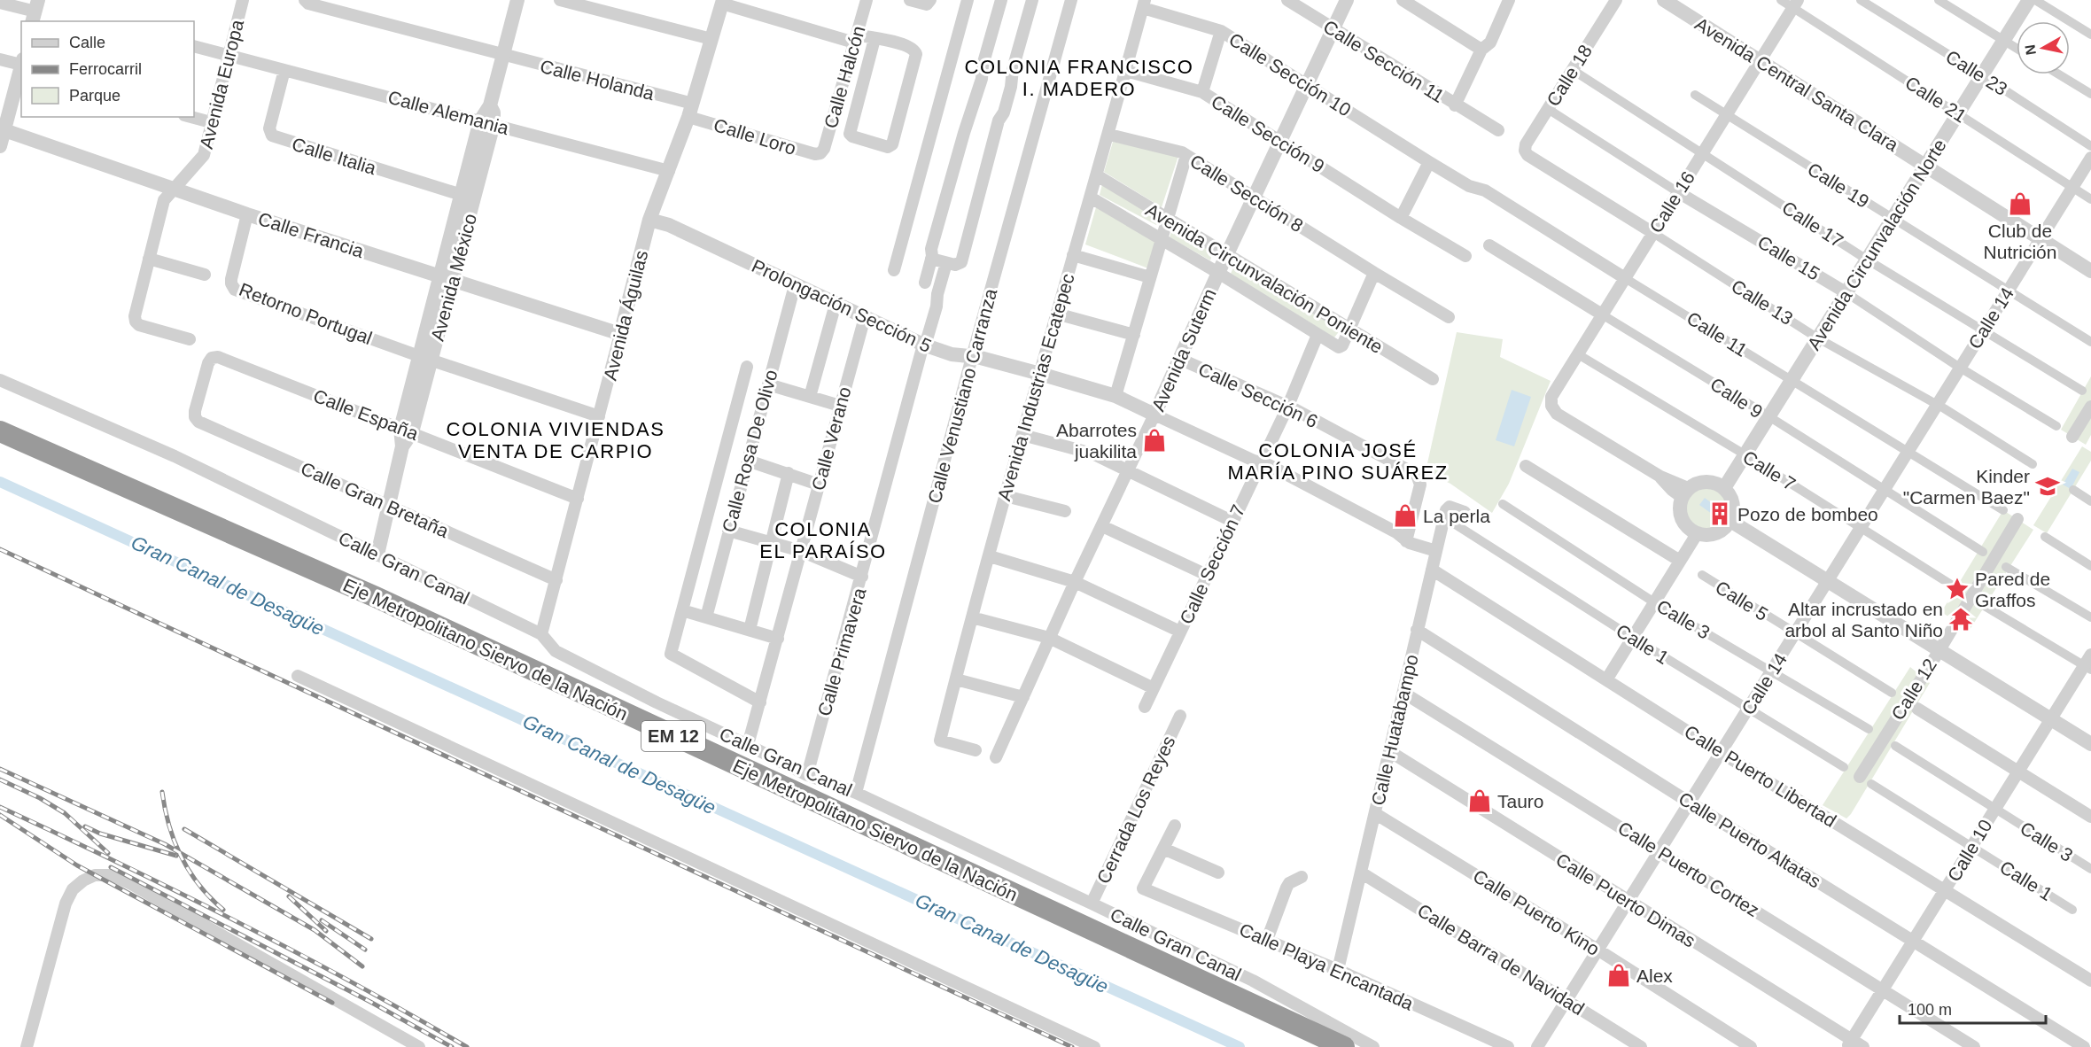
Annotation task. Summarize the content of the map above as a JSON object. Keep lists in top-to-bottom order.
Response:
{
  "streets": {
    "highway": ["Eje Metropolitano Siervo de la Nación", "EM 12"],
    "street": [
      "Calle Sección 11",
      "Calle 23",
      "Calle Sección 10",
      "Calle 18",
      "Calle Halcón",
      "Calle Holanda",
      "Avenida Europa",
      "Avenida Central Santa Clara",
      "Calle 21",
      "Calle Alemania",
      "Calle Sección 9",
      "Calle Loro",
      "Calle Italia",
      "Calle 19",
      "Calle Sección 8",
      "Calle 16",
      "Calle 17",
      "Calle Francia",
      "Avenida Circunvalación Norte",
      "Calle 15",
      "Avenida México",
      "Avenida Circunvalación Poniente",
      "Calle 13",
      "Prolongación Sección 5",
      "Retorno Portugal",
      "Avenida Águilas",
      "Calle 14",
      "Calle 11",
      "Avenida Suterm",
      "Avenida Industrias Ecatepec",
      "Calle Sección 6",
      "Calle Venustiano Carranza",
      "Calle 9",
      "Calle España",
      "Calle Verano",
      "Calle Rosa De Olivo",
      "Calle 7",
      "Calle Gran Bretaña",
      "Calle Sección 7",
      "Calle Gran Canal",
      "Calle 5",
      "Calle 3",
      "Calle 1",
      "Calle Primavera",
      "Calle 12",
      "Calle Huatabampo",
      "Calle Puerto Libertad",
      "Cerrada Los Reyes",
      "Calle Puerto Altatas",
      "Calle 10",
      "Calle Puerto Cortez",
      "Calle Puerto Dimas",
      "Calle Puerto Kino",
      "Calle Barra de Navidad",
      "Calle Playa Encantada"
    ]
  },
  "crossings": [
    ["Calle Sección 11", "Avenida Suterm"],
    ["Calle 23", "Avenida Circunvalación Norte"],
    ["Calle Sección 10", "Calle 11"],
    ["Calle Sección 10", "Avenida Suterm"],
    ["Calle Sección 10", "Avenida Industrias Ecatepec"],
    ["Calle 18", "Calle 17"],
    ["Calle 18", "Calle 15"],
    ["Calle 18", "Calle 13"],
    ["Calle Halcón", "Calle Loro"],
    ["Calle Holanda", "Calle Loro"],
    ["Calle Holanda", "Avenida México"],
    ["Calle Holanda", "Avenida Águilas"],
    ["Avenida Europa", "Calle Alemania"],
    ["Avenida Europa", "Calle Francia"],
    ["Avenida Central Santa Clara", "Calle 16"],
    ["Avenida Central Santa Clara", "Avenida Circunvalación Norte"],
    ["Avenida Central Santa Clara", "Calle 14"],
    ["Calle 21", "Calle 16"],
    ["Calle 21", "Avenida Circunvalación Norte"],
    ["Calle 21", "Calle 14"],
    ["Calle Alemania", "Calle Italia"],
    ["Calle Alemania", "Avenida México"],
    ["Calle Alemania", "Avenida Águilas"],
    ["Calle Sección 9", "Avenida Suterm"],
    ["Calle Sección 9", "Avenida Industrias Ecatepec"],
    ["Calle Loro", "Avenida Águilas"],
    ["Calle Italia", "Avenida México"],
    ["Calle 19", "Calle 16"],
    ["Calle 19", "Avenida Circunvalación Norte"],
    ["Calle 19", "Calle 14"],
    ["Calle Sección 8", "Avenida Suterm"],
    ["Calle Sección 8", "Avenida Industrias Ecatepec"],
    ["Calle 16", "Calle 17"],
    ["Calle 16", "Avenida Circunvalación Norte"],
    ["Calle 16", "Calle 15"],
    ["Calle 16", "Calle 13"],
    ["Calle 16", "Calle 11"],
    ["Calle 16", "Calle 9"],
    ["Calle 16", "Calle 7"],
    ["Calle 17", "Avenida Circunvalación Norte"],
    ["Calle 17", "Calle 14"],
    ["Calle Francia", "Avenida México"],
    ["Calle Francia", "Retorno Portugal"],
    ["Calle Francia", "Avenida Águilas"],
    ["Avenida Circunvalación Norte", "Calle 15"],
    ["Avenida Circunvalación Norte", "Calle 13"],
    ["Avenida Circunvalación Norte", "Calle 11"],
    ["Avenida Circunvalación Norte", "Calle 9"],
    ["Avenida Circunvalación Norte", "Calle 7"],
    ["Calle 15", "Calle 14"],
    ["Avenida México", "Retorno Portugal"],
    ["Avenida México", "Calle España"],
    ["Avenida México", "Calle Gran Bretaña"],
    ["Avenida México", "Calle Gran Canal"],
    ["Avenida Circunvalación Poniente", "Avenida Suterm"],
    ["Avenida Circunvalación Poniente", "Avenida Industrias Ecatepec"],
    ["Avenida Circunvalación Poniente", "Calle Sección 7"],
    ["Calle 13", "Calle 14"],
    ["Prolongación Sección 5", "Avenida Águilas"],
    ["Prolongación Sección 5", "Avenida Suterm"],
    ["Prolongación Sección 5", "Avenida Industrias Ecatepec"],
    ["Prolongación Sección 5", "Calle Venustiano Carranza"],
    ["Prolongación Sección 5", "Calle Verano"],
    ["Prolongación Sección 5", "Calle Rosa De Olivo"],
    ["Prolongación Sección 5", "Calle Primavera"],
    ["Avenida Águilas", "Calle España"],
    ["Avenida Águilas", "Calle Gran Bretaña"],
    ["Avenida Águilas", "Calle Gran Canal"],
    ["Calle 14", "Calle 11"],
    ["Calle 14", "Calle 9"],
    ["Calle 14", "Calle 7"],
    ["Calle 14", "Calle 5"],
    ["Calle 14", "Calle 3"],
    ["Calle 14", "Calle 1"],
    ["Calle 14", "Calle Puerto Libertad"],
    ["Calle 14", "Calle Puerto Altatas"],
    ["Calle 14", "Calle Puerto Cortez"],
    ["Calle 14", "Calle Puerto Dimas"],
    ["Calle 14", "Calle Puerto Kino"],
    ["Calle 14", "Calle Barra de Navidad"],
    ["Avenida Suterm", "Calle Sección 6"],
    ["Calle Sección 6", "Calle Sección 7"],
    ["Calle Venustiano Carranza", "Calle Gran Canal"],
    ["Calle España", "Calle Gran Bretaña"],
    ["Calle Verano", "Calle Rosa De Olivo"],
    ["Calle Verano", "Calle Gran Canal"],
    ["Calle Gran Canal", "Calle Primavera"],
    ["Calle Gran Canal", "Cerrada Los Reyes"],
    ["Calle 3", "Calle 10"],
    ["Calle 1", "Calle Huatabampo"],
    ["Calle 1", "Calle 10"],
    ["Calle Huatabampo", "Calle Puerto Libertad"],
    ["Calle Huatabampo", "Calle Puerto Altatas"],
    ["Calle Huatabampo", "Calle Puerto Cortez"],
    ["Calle Huatabampo", "Calle Puerto Dimas"],
    ["Calle Huatabampo", "Calle Puerto Kino"],
    ["Calle Huatabampo", "Calle Barra de Navidad"],
    ["Calle Huatabampo", "Calle Playa Encantada"],
    ["Calle Puerto Libertad", "Calle 10"],
    ["Calle Puerto Altatas", "Calle 10"],
    ["Calle 10", "Calle Puerto Cortez"],
    ["Calle 10", "Calle Puerto Dimas"]
  ],
  "districts": [
    "COLONIA FRANCISCO I. MADERO",
    "COLONIA VIVIENDAS VENTA DE CARPIO",
    "COLONIA JOSÉ MARÍA PINO SUÁREZ",
    "COLONIA EL PARAÍSO"
  ],
  "water": ["Gran Canal de Desagüe"],
  "places": {
    "shop": [
      "Club de Nutrición",
      "Abarrotes juakilita",
      "La perla",
      "Tauro",
      "Alex"
    ],
    "school or university": ["Kinder \"Carmen Baez\""],
    "building": ["Pozo de bombeo"],
    "place": ["Pared de Graffos"],
    "temple": ["Altar incrustado en arbol al Santo Niño"]
  },
  "legend": ["Calle", "Ferrocarril", "Parque"],
  "scale_bar": "100 m",
  "north": "left"
}
